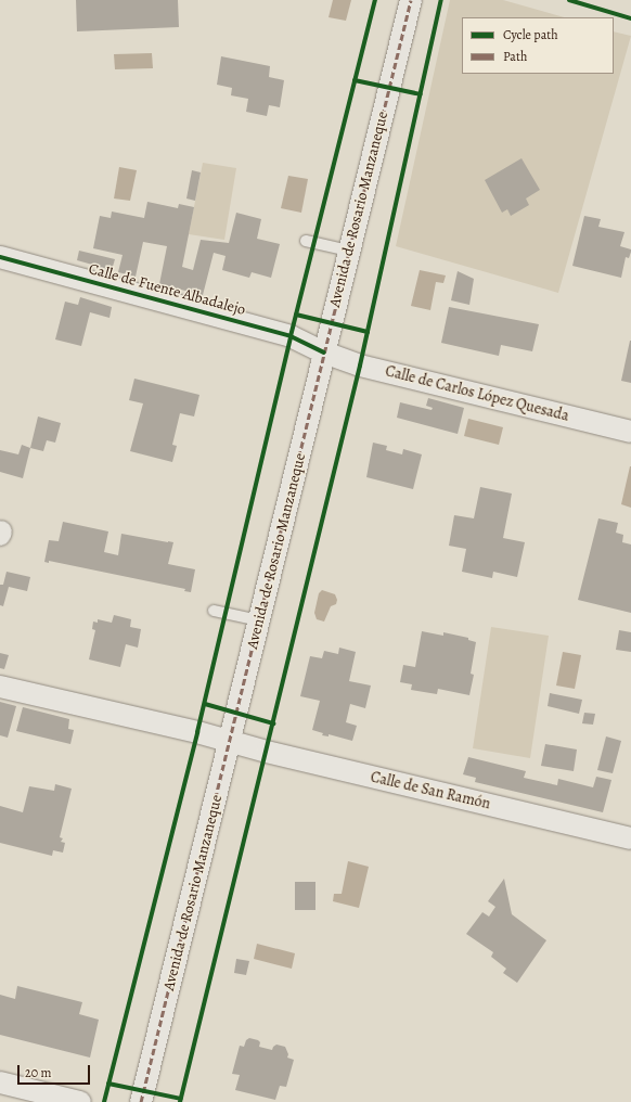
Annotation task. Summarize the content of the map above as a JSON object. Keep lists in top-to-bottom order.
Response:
{
  "streets": {
    "street": [
      "Avenida de Rosario Manzaneque",
      "Calle de Fuente Albadalejo",
      "Calle de Carlos López Quesada",
      "Calle de San Ramón"
    ]
  },
  "crossings": [
    ["Avenida de Rosario Manzaneque", "Calle de Fuente Albadalejo"],
    ["Avenida de Rosario Manzaneque", "Calle de Carlos López Quesada"],
    ["Avenida de Rosario Manzaneque", "Calle de San Ramón"],
    ["Calle de Fuente Albadalejo", "Calle de Carlos López Quesada"]
  ],
  "legend": ["Cycle path", "Path"],
  "scale_bar": "20 m"
}
